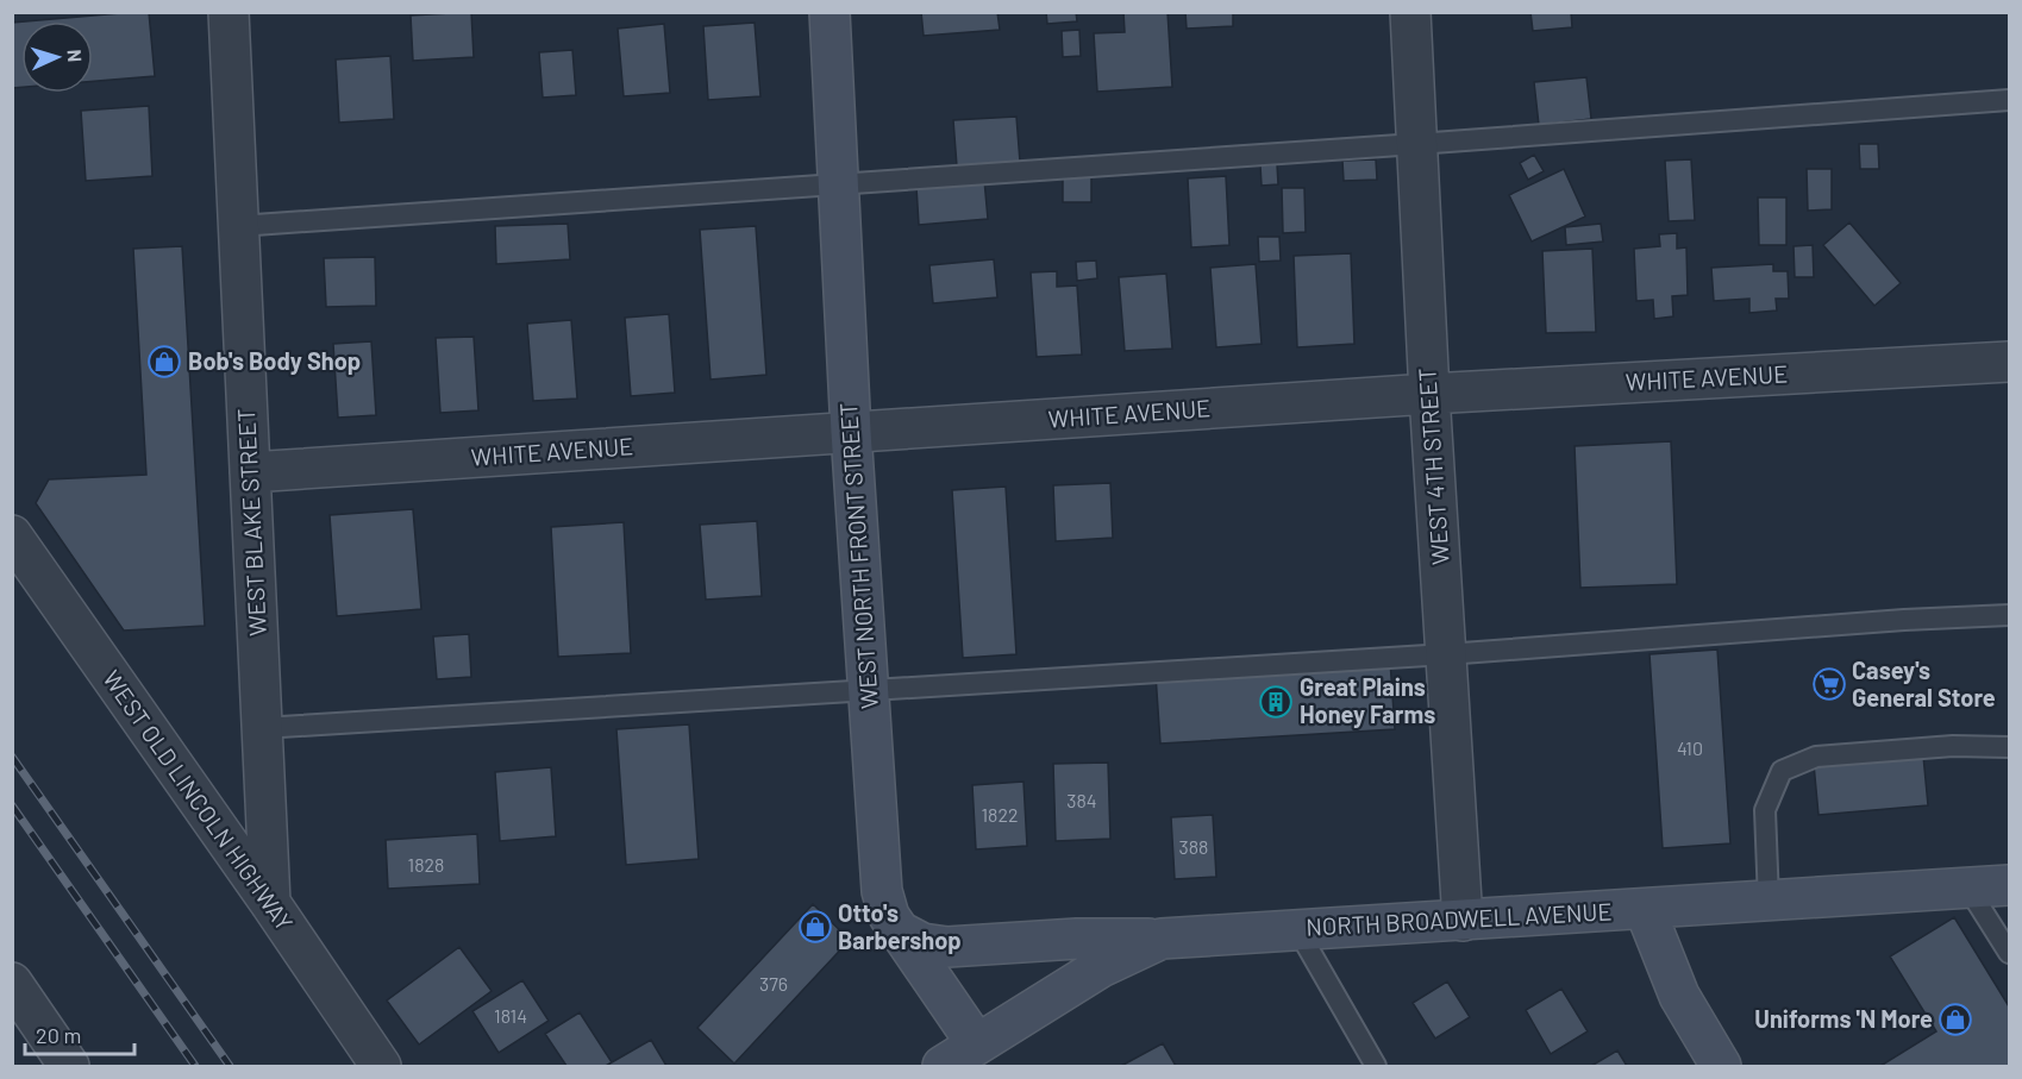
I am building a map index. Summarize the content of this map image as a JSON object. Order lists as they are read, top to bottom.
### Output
{
  "streets": {
    "main road": ["WEST NORTH FRONT STREET", "NORTH BROADWELL AVENUE"],
    "street": [
      "WHITE AVENUE",
      "WEST 4TH STREET",
      "WEST BLAKE STREET",
      "WEST OLD LINCOLN HIGHWAY"
    ]
  },
  "crossings": [
    ["WHITE AVENUE", "WEST 4TH STREET"],
    ["WHITE AVENUE", "WEST BLAKE STREET"],
    ["WHITE AVENUE", "WEST NORTH FRONT STREET"],
    ["WEST 4TH STREET", "NORTH BROADWELL AVENUE"],
    ["WEST BLAKE STREET", "WEST OLD LINCOLN HIGHWAY"],
    ["WEST NORTH FRONT STREET", "NORTH BROADWELL AVENUE"]
  ],
  "places": {
    "shop": ["Bob's Body Shop", "Otto's Barbershop", "Uniforms 'N More"],
    "supermarket": ["Casey's General Store"],
    "building": ["Great Plains Honey Farms"]
  },
  "house_numbers": [
    "410",
    "384",
    "1822",
    "388",
    "1828",
    "376",
    "1814"
  ],
  "scale_bar": "20 m",
  "north": "right"
}
